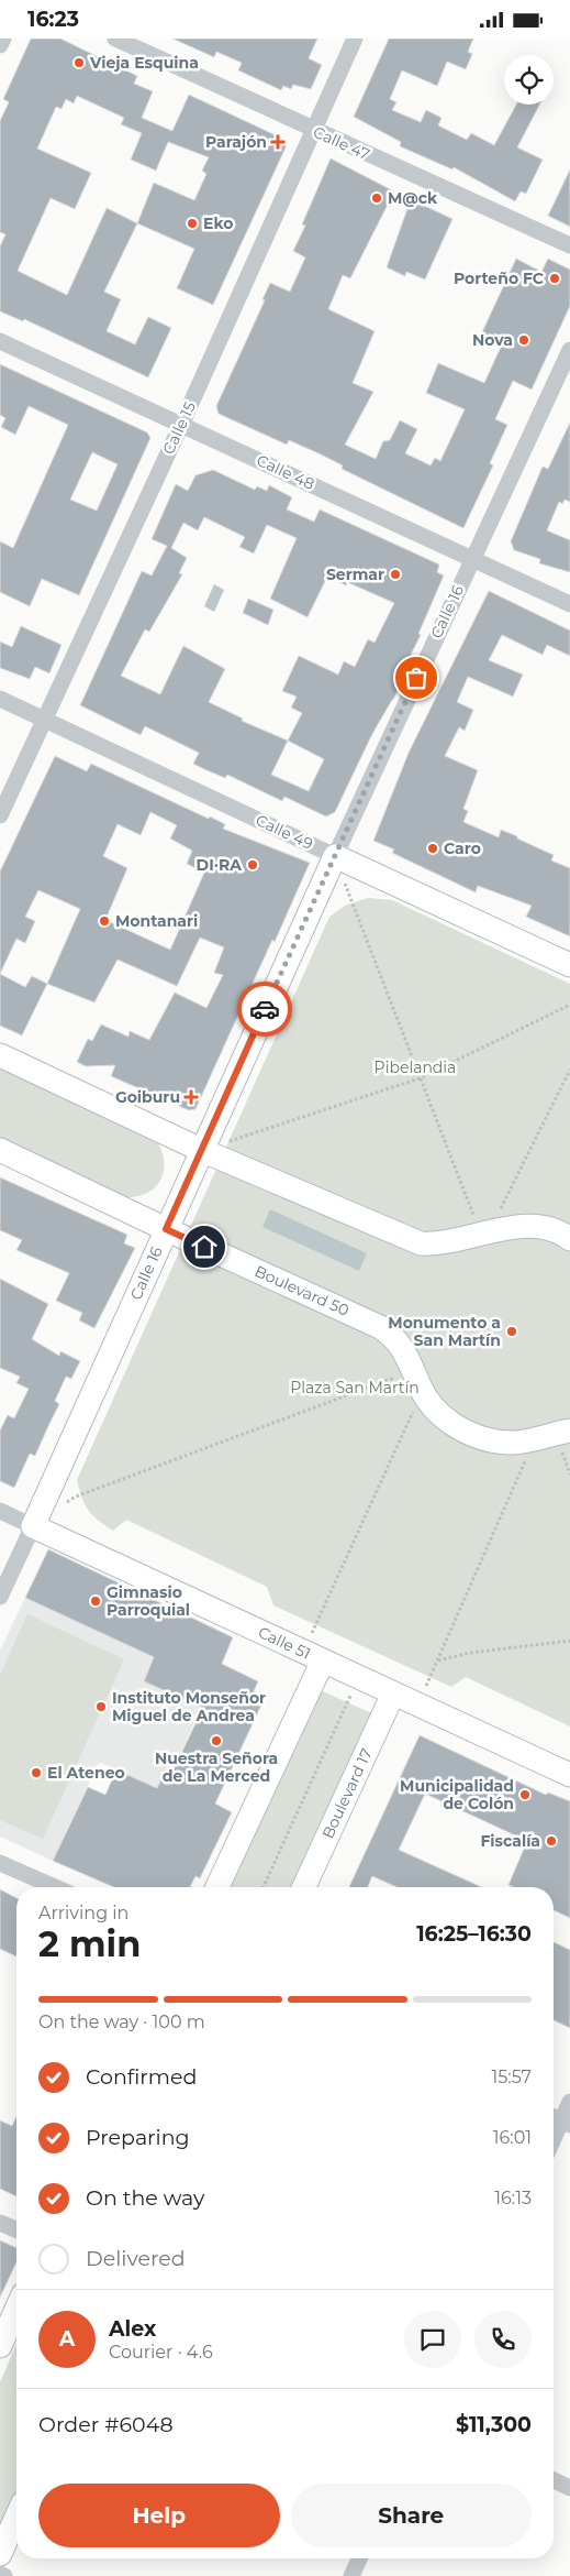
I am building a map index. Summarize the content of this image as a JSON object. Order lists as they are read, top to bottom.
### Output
{
  "streets": {
    "main road": [
      "Calle 16",
      "Calle 49",
      "Boulevard 50",
      "Calle 51",
      "Boulevard 17"
    ],
    "street": ["Calle 47", "Calle 15", "Calle 48"]
  },
  "crossings": [
    ["Calle 47", "Calle 15"],
    ["Calle 15", "Calle 48"],
    ["Calle 15", "Calle 49"],
    ["Calle 48", "Calle 16"],
    ["Calle 16", "Calle 49"],
    ["Calle 16", "Boulevard 50"],
    ["Calle 16", "Calle 51"],
    ["Calle 51", "Boulevard 17"]
  ],
  "parks": ["Pibelandia", "Plaza San Martín"],
  "places": {
    "other": [
      "Vieja Esquina",
      "M@ck",
      "Eko",
      "Porteño FC",
      "Nova",
      "Sermar",
      "Caro",
      "DI·RA",
      "Montanari",
      "Monumento a San Martín",
      "Gimnasio Parroquial",
      "Instituto Monseñor Miguel de Andrea",
      "Nuestra Señora de La Merced",
      "El Ateneo",
      "Municipalidad de Colón",
      "Fiscalía"
    ],
    "health": ["Parajón", "Goiburu"]
  },
  "page": {
    "status": "16:23",
    "heading": ["2 min", "Arriving in", "16:25–16:30"],
    "panel": [
      "Alex",
      "Courier · 4.6",
      "Order #6048",
      "$11,300"
    ],
    "bar": "On the way · 100 m",
    "list": [
      ["Confirmed", "15:57"],
      ["Preparing", "16:01"],
      ["On the way", "16:13"],
      "Delivered"
    ],
    "round": "A",
    "buttons": ["Help", "Share"]
  }
}
